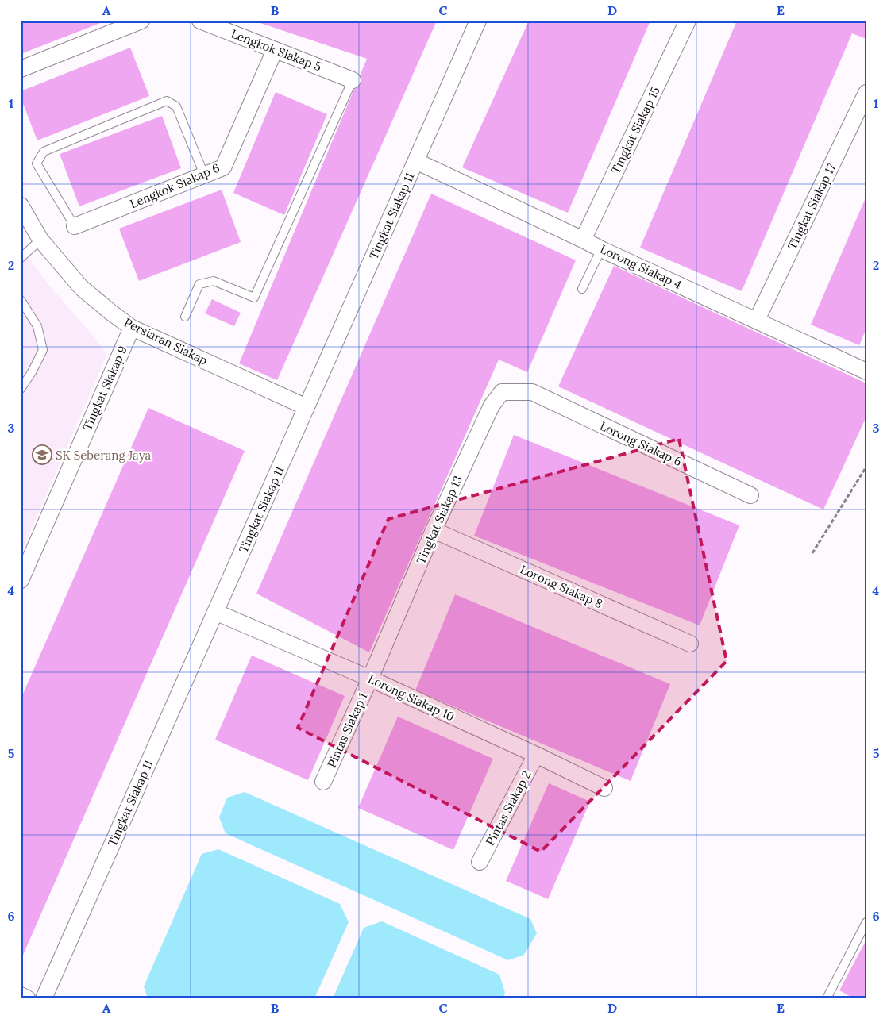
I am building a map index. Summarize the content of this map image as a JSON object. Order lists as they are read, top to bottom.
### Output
{
  "streets": {
    "street": [
      "Lengkok Siakap 5",
      "Tingkat Siakap 15",
      "Lengkok Siakap 6",
      "Tingkat Siakap 17",
      "Tingkat Siakap 11",
      "Lorong Siakap 4",
      "Persiaran Siakap",
      "Tingkat Siakap 9",
      "Lorong Siakap 6",
      "Tingkat Siakap 13",
      "Lorong Siakap 8",
      "Lorong Siakap 10",
      "Pintas Siakap 1",
      "Pintas Siakap 2"
    ]
  },
  "crossings": [
    ["Lengkok Siakap 5", "Lengkok Siakap 6"],
    ["Tingkat Siakap 15", "Lorong Siakap 4"],
    ["Tingkat Siakap 17", "Lorong Siakap 4"],
    ["Tingkat Siakap 11", "Lorong Siakap 4"],
    ["Tingkat Siakap 11", "Persiaran Siakap"],
    ["Tingkat Siakap 11", "Lorong Siakap 10"],
    ["Persiaran Siakap", "Tingkat Siakap 9"],
    ["Lorong Siakap 6", "Tingkat Siakap 13"],
    ["Tingkat Siakap 13", "Lorong Siakap 8"],
    ["Tingkat Siakap 13", "Lorong Siakap 10"],
    ["Tingkat Siakap 13", "Pintas Siakap 1"],
    ["Lorong Siakap 10", "Pintas Siakap 1"],
    ["Lorong Siakap 10", "Pintas Siakap 2"]
  ],
  "places": {
    "school or university": ["SK Seberang Jaya"]
  },
  "grid": {
    "columns": [
      "A",
      "B",
      "C",
      "D",
      "E"
    ],
    "rows": [
      "1",
      "2",
      "3",
      "4",
      "5",
      "6"
    ]
  }
}
